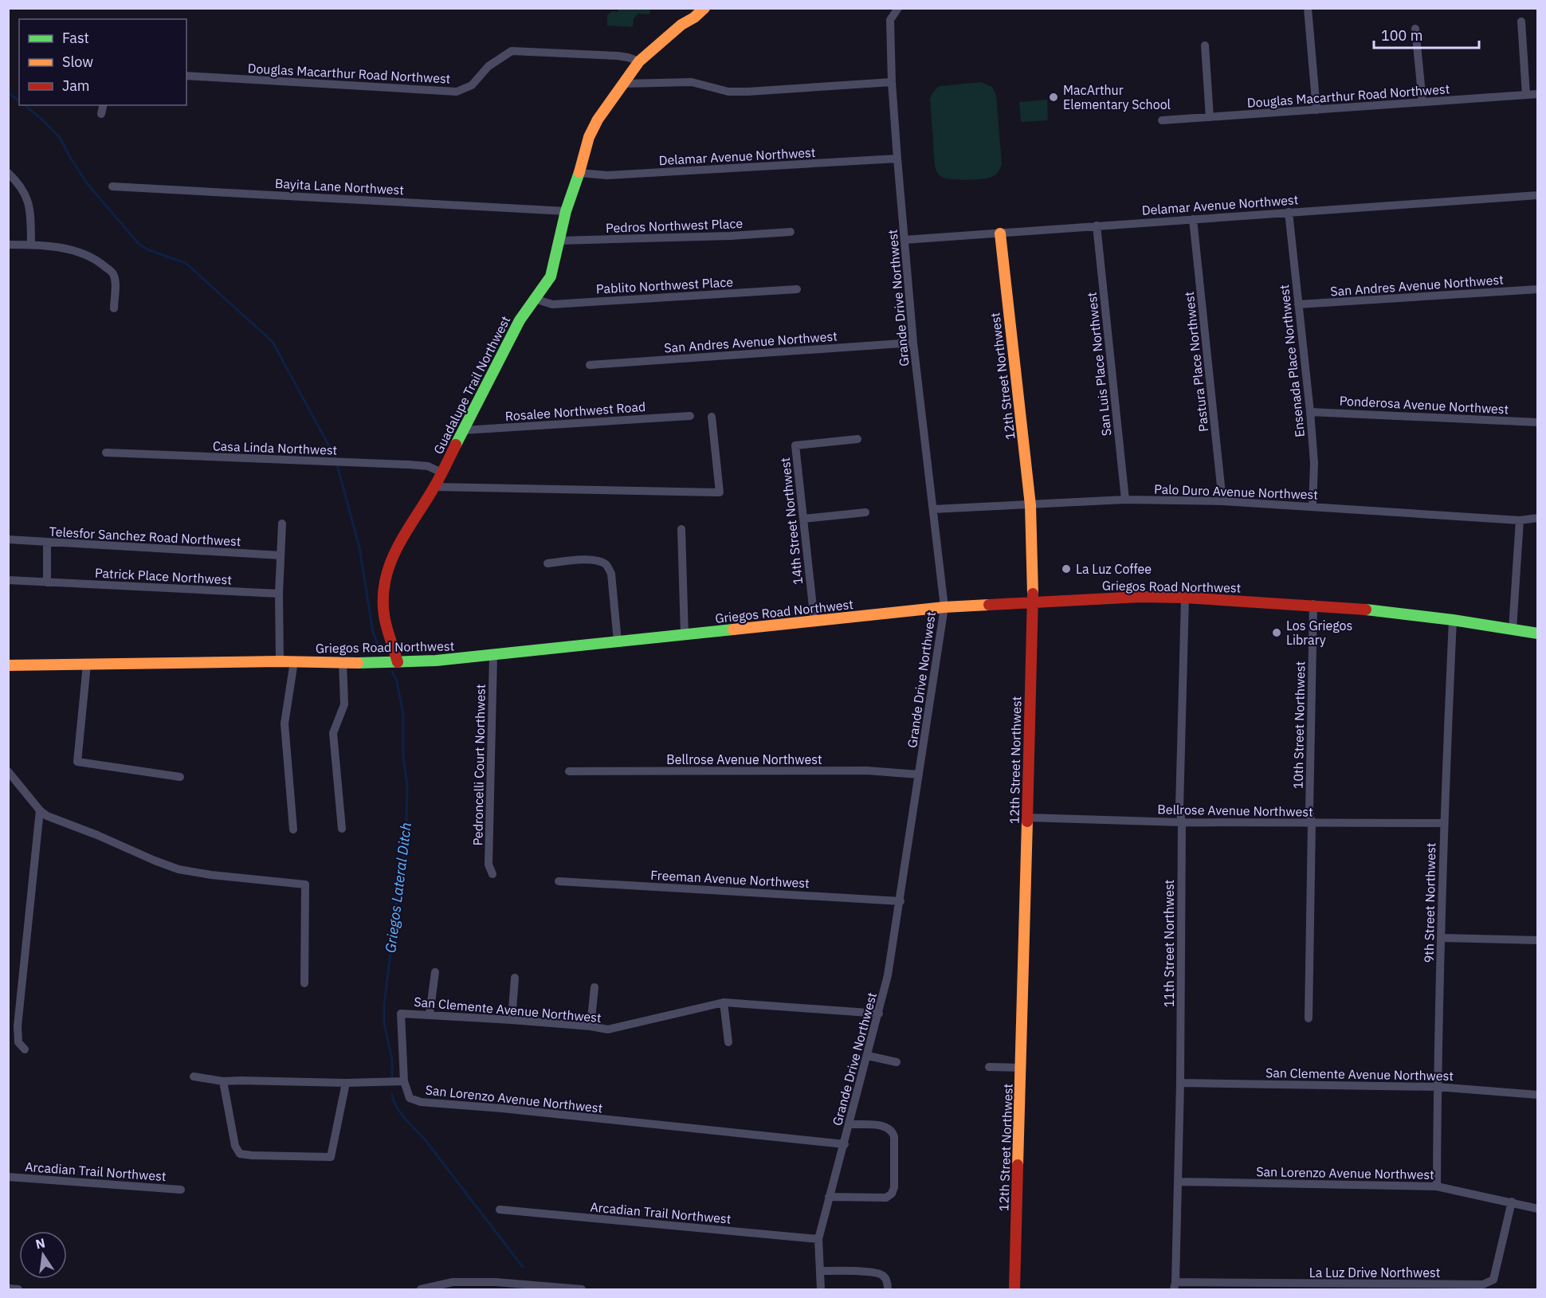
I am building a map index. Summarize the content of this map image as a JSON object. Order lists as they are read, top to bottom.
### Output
{
  "streets": {
    "street": [
      "Douglas Macarthur Road Northwest",
      "Delamar Avenue Northwest",
      "Bayita Lane Northwest",
      "Pedros Northwest Place",
      "Pablito Northwest Place",
      "San Andres Avenue Northwest",
      "Grande Drive Northwest",
      "Ensenada Place Northwest",
      "Pastura Place Northwest",
      "San Luis Place Northwest",
      "12th Street Northwest",
      "Guadalupe Trail Northwest",
      "Ponderosa Avenue Northwest",
      "Rosalee Northwest Road",
      "Casa Linda Northwest",
      "Palo Duro Avenue Northwest",
      "14th Street Northwest",
      "Telesfor Sanchez Road Northwest",
      "Patrick Place Northwest",
      "Griegos Road Northwest",
      "10th Street Northwest",
      "Bellrose Avenue Northwest",
      "Pedroncelli Court Northwest",
      "Freeman Avenue Northwest",
      "9th Street Northwest",
      "11th Street Northwest",
      "San Clemente Avenue Northwest",
      "San Lorenzo Avenue Northwest",
      "Arcadian Trail Northwest",
      "La Luz Drive Northwest"
    ]
  },
  "crossings": [
    ["Douglas Macarthur Road Northwest", "Guadalupe Trail Northwest"],
    ["Delamar Avenue Northwest", "Grande Drive Northwest"],
    ["Delamar Avenue Northwest", "Ensenada Place Northwest"],
    ["Delamar Avenue Northwest", "Pastura Place Northwest"],
    ["Delamar Avenue Northwest", "San Luis Place Northwest"],
    ["Delamar Avenue Northwest", "12th Street Northwest"],
    ["Delamar Avenue Northwest", "Guadalupe Trail Northwest"],
    ["Bayita Lane Northwest", "Guadalupe Trail Northwest"],
    ["Pedros Northwest Place", "Guadalupe Trail Northwest"],
    ["Pablito Northwest Place", "Guadalupe Trail Northwest"],
    ["San Andres Avenue Northwest", "Grande Drive Northwest"],
    ["San Andres Avenue Northwest", "Ensenada Place Northwest"],
    ["Grande Drive Northwest", "Palo Duro Avenue Northwest"],
    ["Grande Drive Northwest", "Griegos Road Northwest"],
    ["Grande Drive Northwest", "Bellrose Avenue Northwest"],
    ["Grande Drive Northwest", "Freeman Avenue Northwest"],
    ["Grande Drive Northwest", "San Clemente Avenue Northwest"],
    ["Grande Drive Northwest", "San Lorenzo Avenue Northwest"],
    ["Grande Drive Northwest", "Arcadian Trail Northwest"],
    ["Ensenada Place Northwest", "Ponderosa Avenue Northwest"],
    ["Ensenada Place Northwest", "Palo Duro Avenue Northwest"],
    ["Pastura Place Northwest", "Palo Duro Avenue Northwest"],
    ["San Luis Place Northwest", "Palo Duro Avenue Northwest"],
    ["12th Street Northwest", "Palo Duro Avenue Northwest"],
    ["12th Street Northwest", "Griegos Road Northwest"],
    ["12th Street Northwest", "Bellrose Avenue Northwest"],
    ["Guadalupe Trail Northwest", "Rosalee Northwest Road"],
    ["Guadalupe Trail Northwest", "Casa Linda Northwest"],
    ["Guadalupe Trail Northwest", "Griegos Road Northwest"],
    ["14th Street Northwest", "Griegos Road Northwest"],
    ["Griegos Road Northwest", "10th Street Northwest"],
    ["Griegos Road Northwest", "Pedroncelli Court Northwest"],
    ["Griegos Road Northwest", "9th Street Northwest"],
    ["Griegos Road Northwest", "11th Street Northwest"],
    ["10th Street Northwest", "Bellrose Avenue Northwest"],
    ["Bellrose Avenue Northwest", "9th Street Northwest"],
    ["Bellrose Avenue Northwest", "11th Street Northwest"],
    ["9th Street Northwest", "San Clemente Avenue Northwest"],
    ["9th Street Northwest", "San Lorenzo Avenue Northwest"],
    ["11th Street Northwest", "San Clemente Avenue Northwest"],
    ["11th Street Northwest", "San Lorenzo Avenue Northwest"],
    ["11th Street Northwest", "La Luz Drive Northwest"],
    ["San Clemente Avenue Northwest", "San Lorenzo Avenue Northwest"],
    ["San Lorenzo Avenue Northwest", "La Luz Drive Northwest"]
  ],
  "water": ["Griegos Lateral Ditch"],
  "places": ["MacArthur Elementary School", "La Luz Coffee", "Los Griegos Library"],
  "legend": ["Fast", "Slow", "Jam"],
  "scale_bar": "100 m",
  "north": "top"
}
